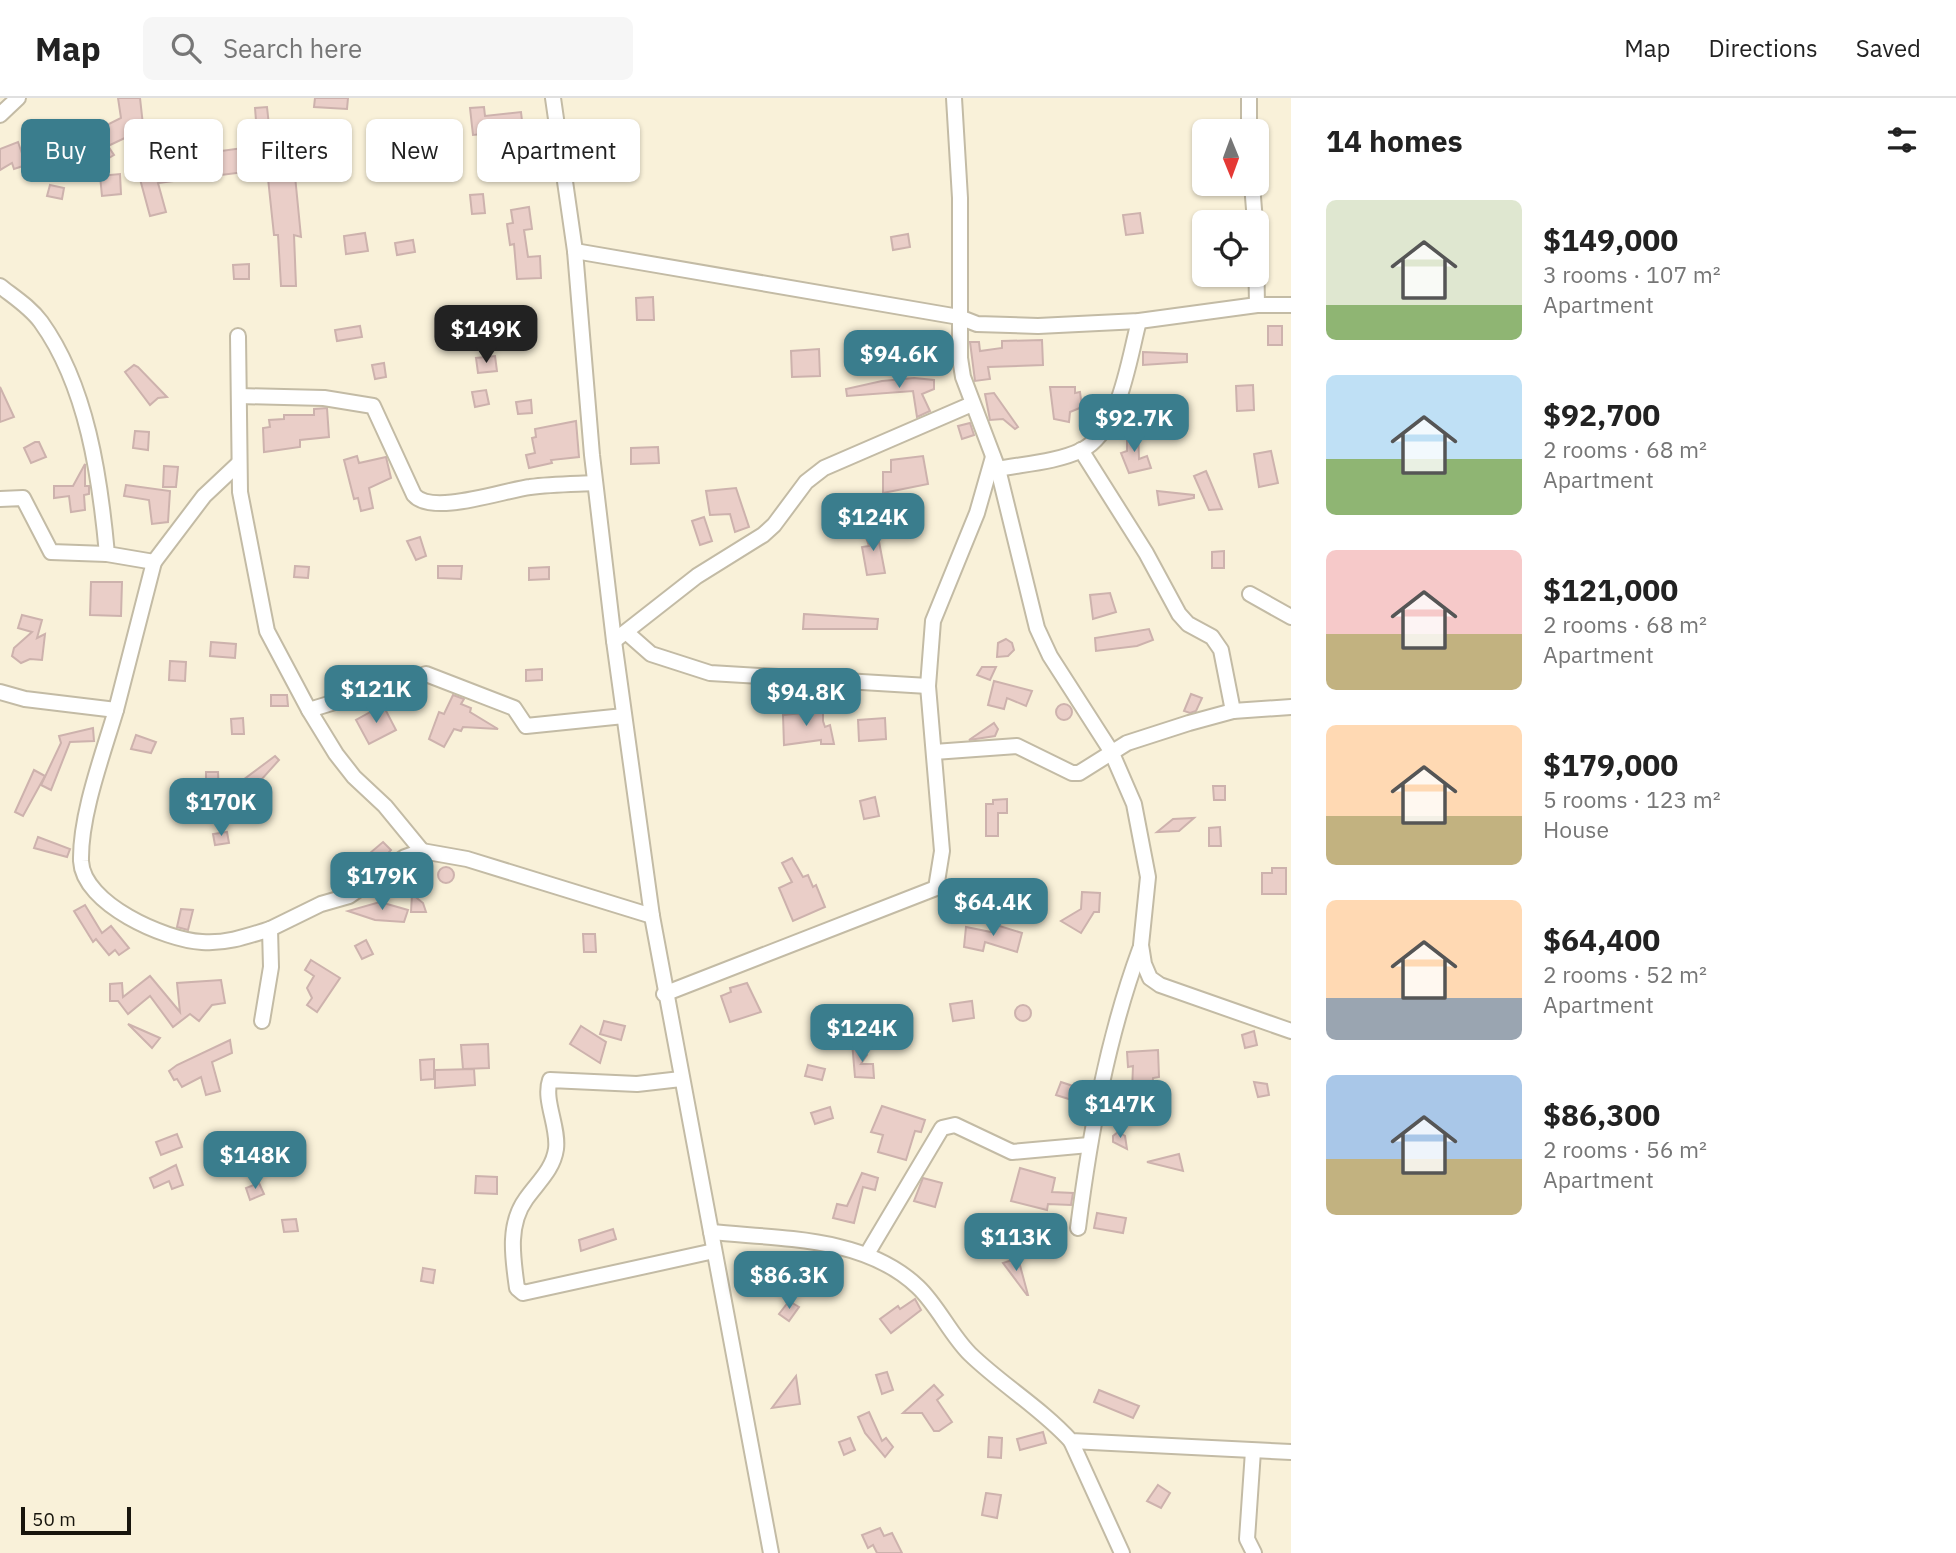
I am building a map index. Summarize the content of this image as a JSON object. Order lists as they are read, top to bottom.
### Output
{
  "scale_bar": "50 m",
  "north": "bottom",
  "page": {
    "header": "Map",
    "search": "Search here",
    "nav": ["Map", "Directions", "Saved"],
    "heading": "14 homes",
    "chip": [
      "Buy",
      "Rent",
      "Filters",
      "New",
      "Apartment"
    ],
    "list": [
      {
        "name": "$149,000",
        "note": "3 rooms · 107 m² · Apartment"
      },
      {
        "name": "$92,700",
        "note": "2 rooms · 68 m² · Apartment"
      },
      {
        "name": "$121,000",
        "note": "2 rooms · 68 m² · Apartment"
      },
      {
        "name": "$179,000",
        "note": "5 rooms · 123 m² · House"
      },
      {
        "name": "$64,400",
        "note": "2 rooms · 52 m² · Apartment"
      },
      {
        "name": "$86,300",
        "note": "2 rooms · 56 m² · Apartment"
      }
    ],
    "price": [
      "$149K",
      "$94.6K",
      "$92.7K",
      "$124K",
      "$121K",
      "$94.8K",
      "$170K",
      "$179K",
      "$64.4K",
      "$124K",
      "$147K",
      "$148K",
      "$113K",
      "$86.3K"
    ],
    "scale": "50 m"
  }
}
